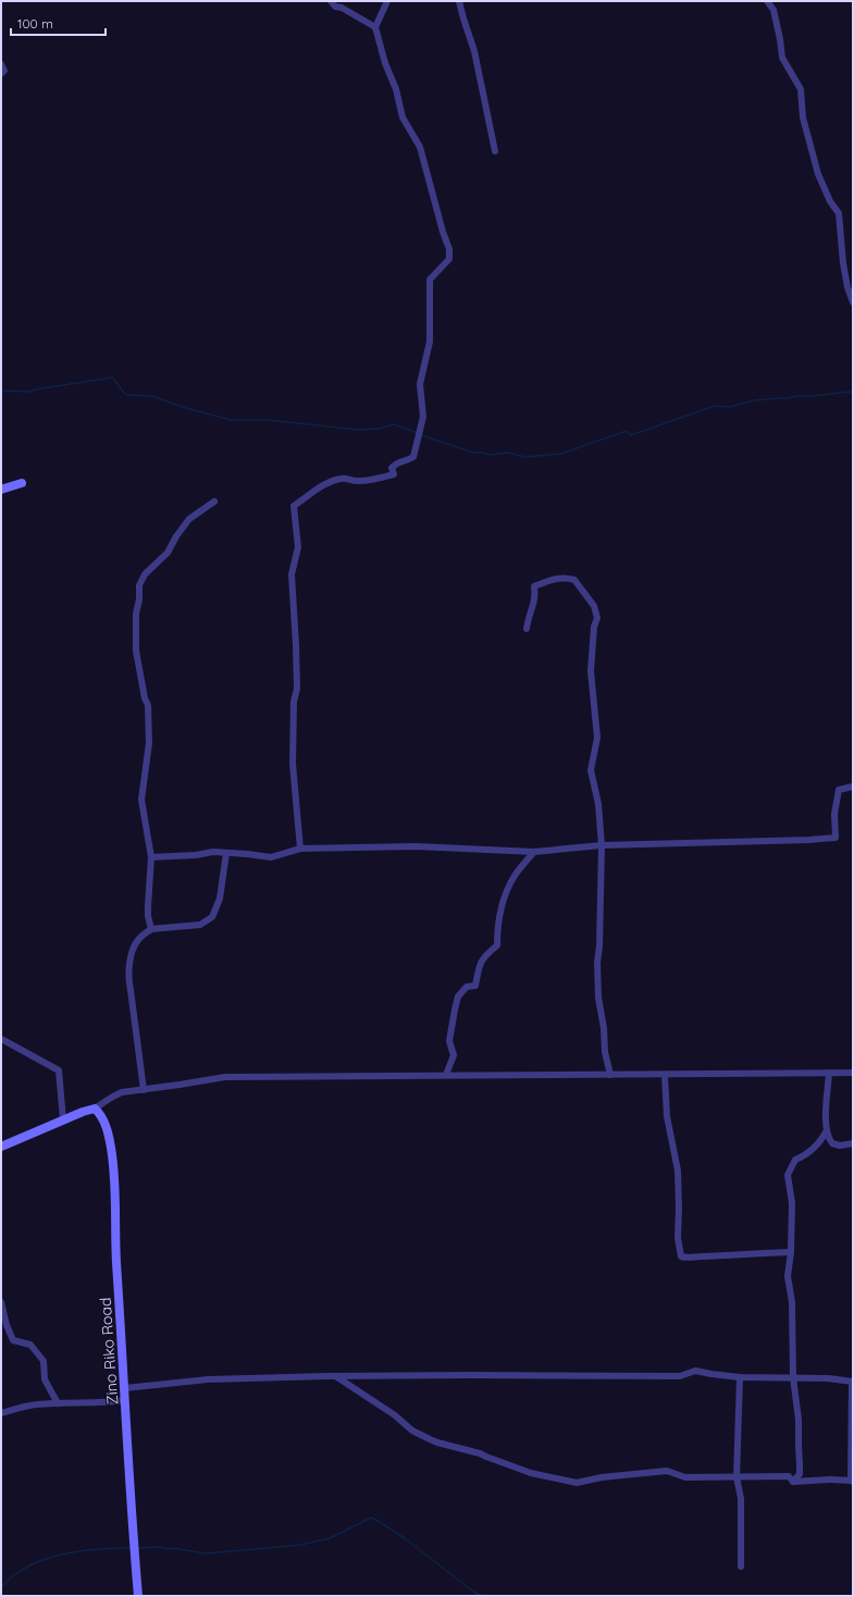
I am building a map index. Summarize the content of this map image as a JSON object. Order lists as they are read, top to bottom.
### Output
{
  "streets": {
    "street": ["Zino Riko Road"]
  },
  "scale_bar": "100 m"
}
